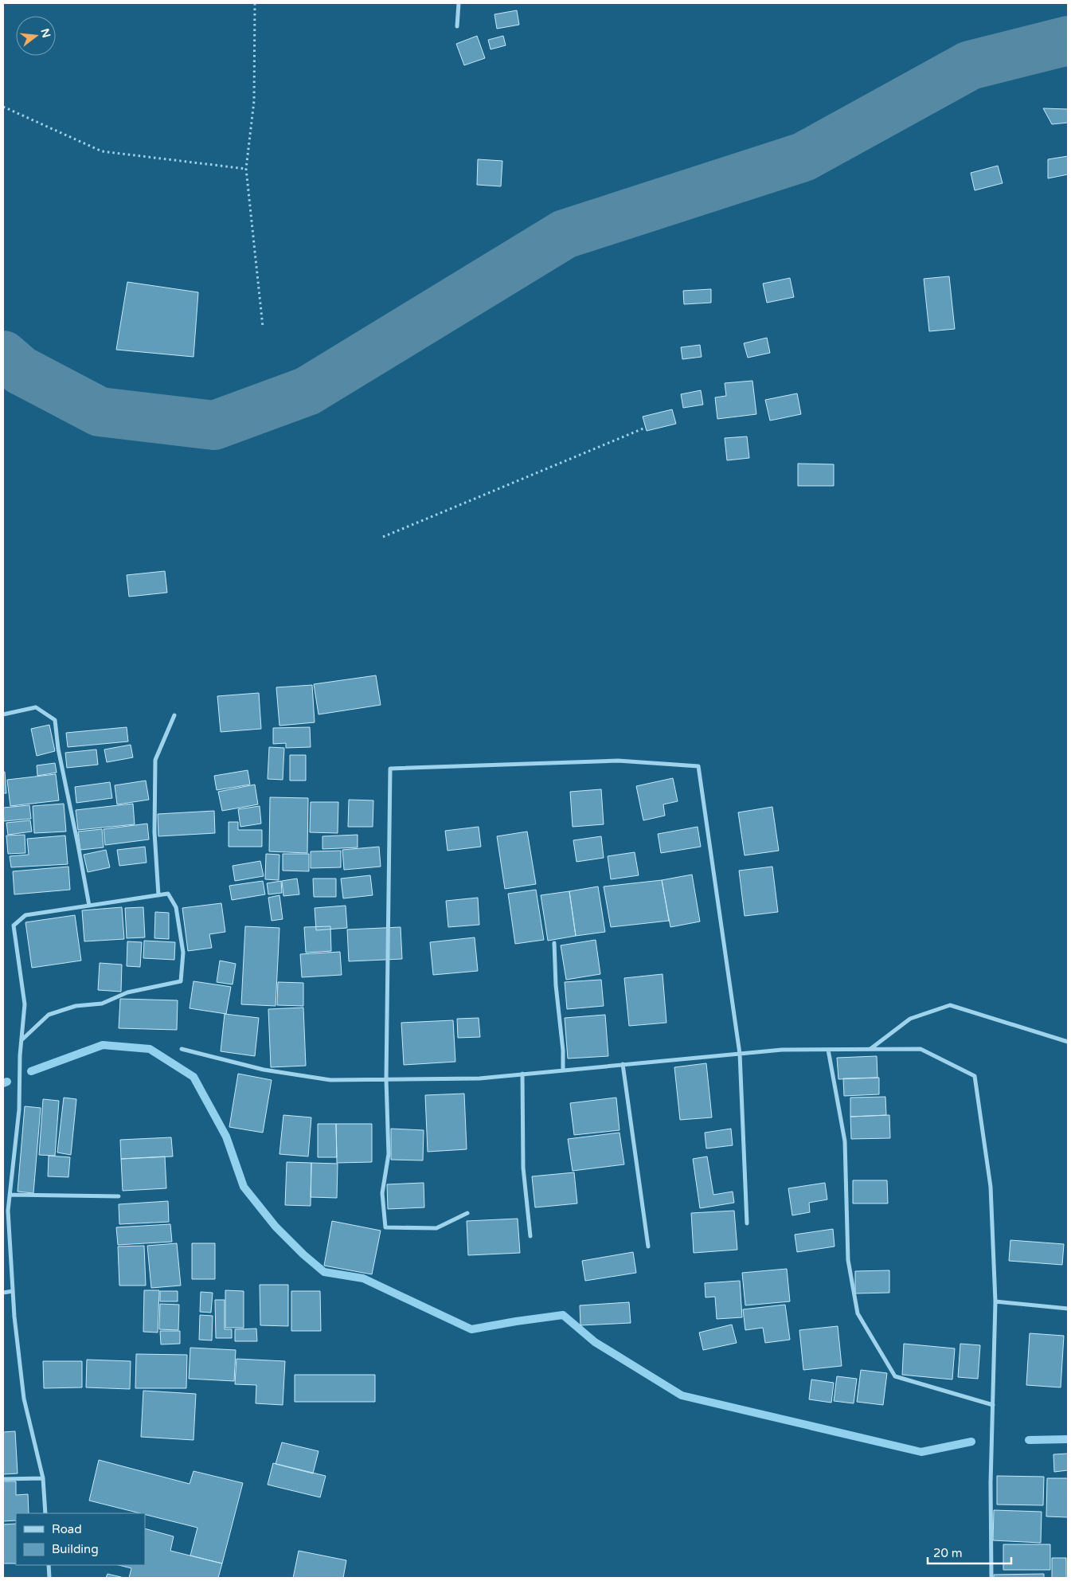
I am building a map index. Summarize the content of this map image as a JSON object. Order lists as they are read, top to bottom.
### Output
{
  "legend": ["Road", "Building"],
  "scale_bar": "20 m",
  "north": "right"
}
